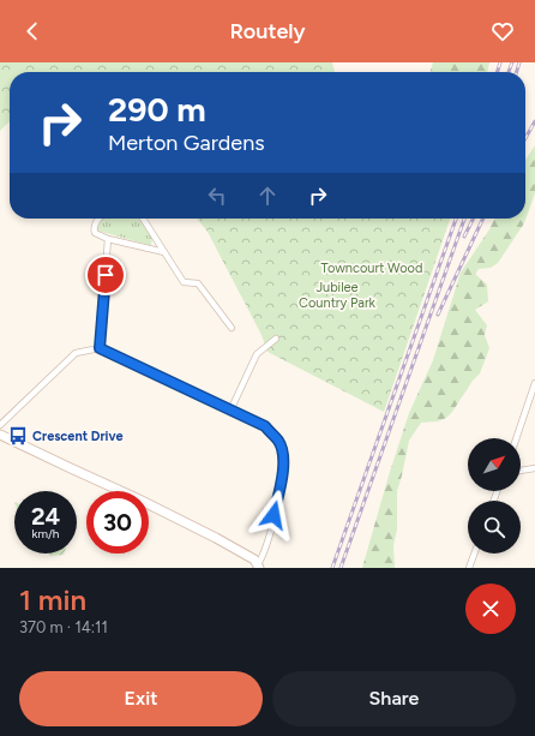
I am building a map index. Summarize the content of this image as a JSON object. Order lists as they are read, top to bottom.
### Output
{
  "parks": ["Towncourt Wood", "Jubilee Country Park"],
  "places": {
    "bus stop": ["Crescent Drive"]
  },
  "north": "top right",
  "page": {
    "header": "Routely",
    "turn": ["290 m", "Merton Gardens"],
    "speed": "24 km/h",
    "limit": "30",
    "heading": ["1 min", "370 m · 14:11"],
    "buttons": ["Exit", "Share"]
  }
}
